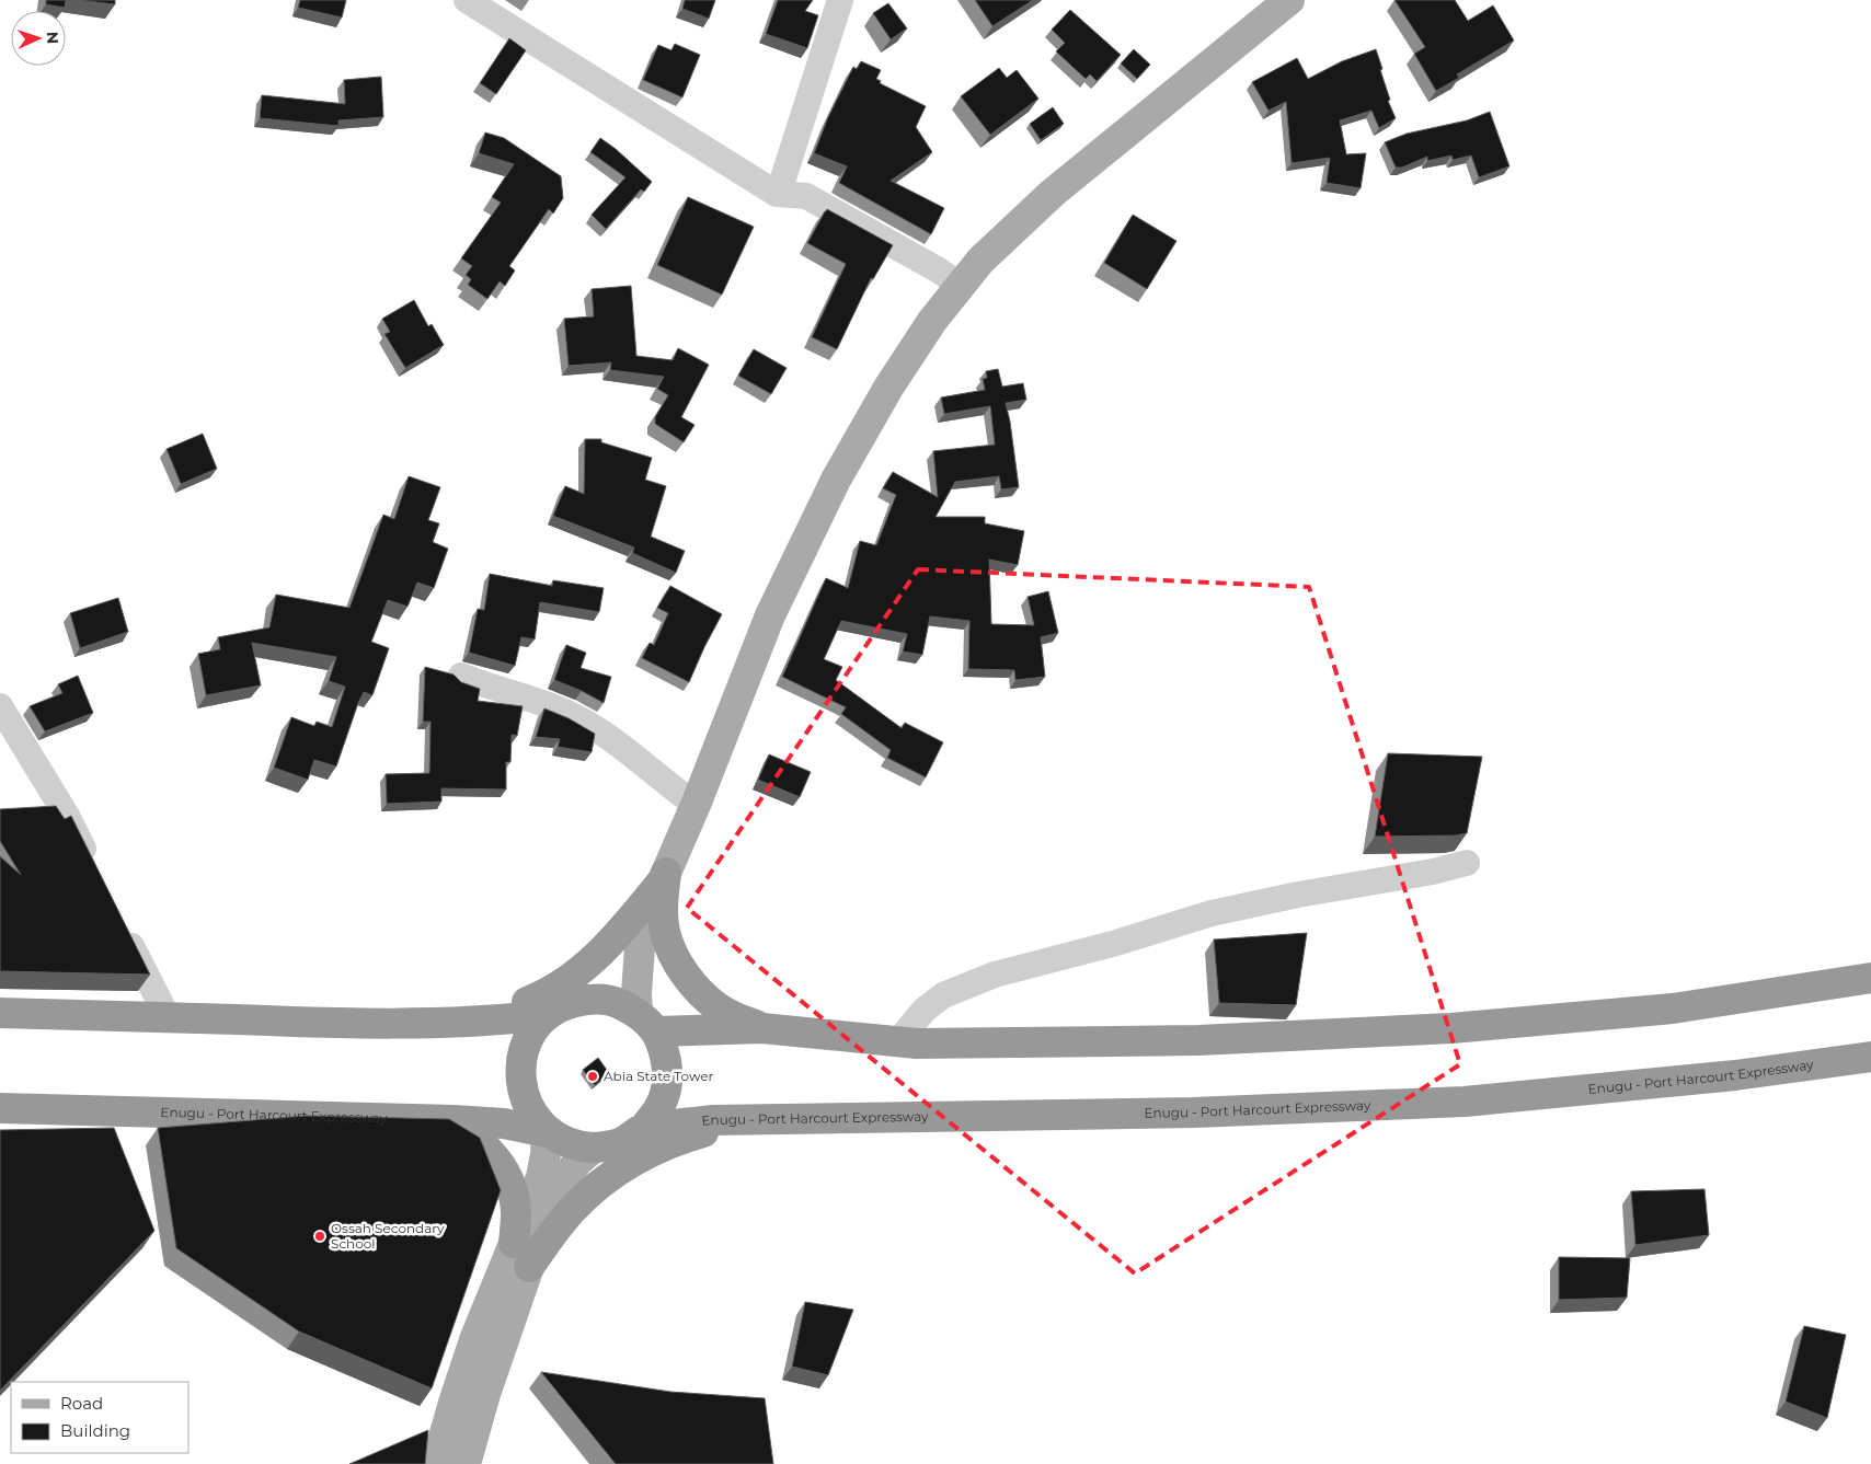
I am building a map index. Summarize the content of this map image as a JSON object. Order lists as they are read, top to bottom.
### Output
{
  "streets": {
    "highway": ["Enugu - Port Harcourt Expressway"]
  },
  "places": ["Abia State Tower", "Ossah Secondary School"],
  "legend": ["Road", "Building"],
  "north": "right"
}
